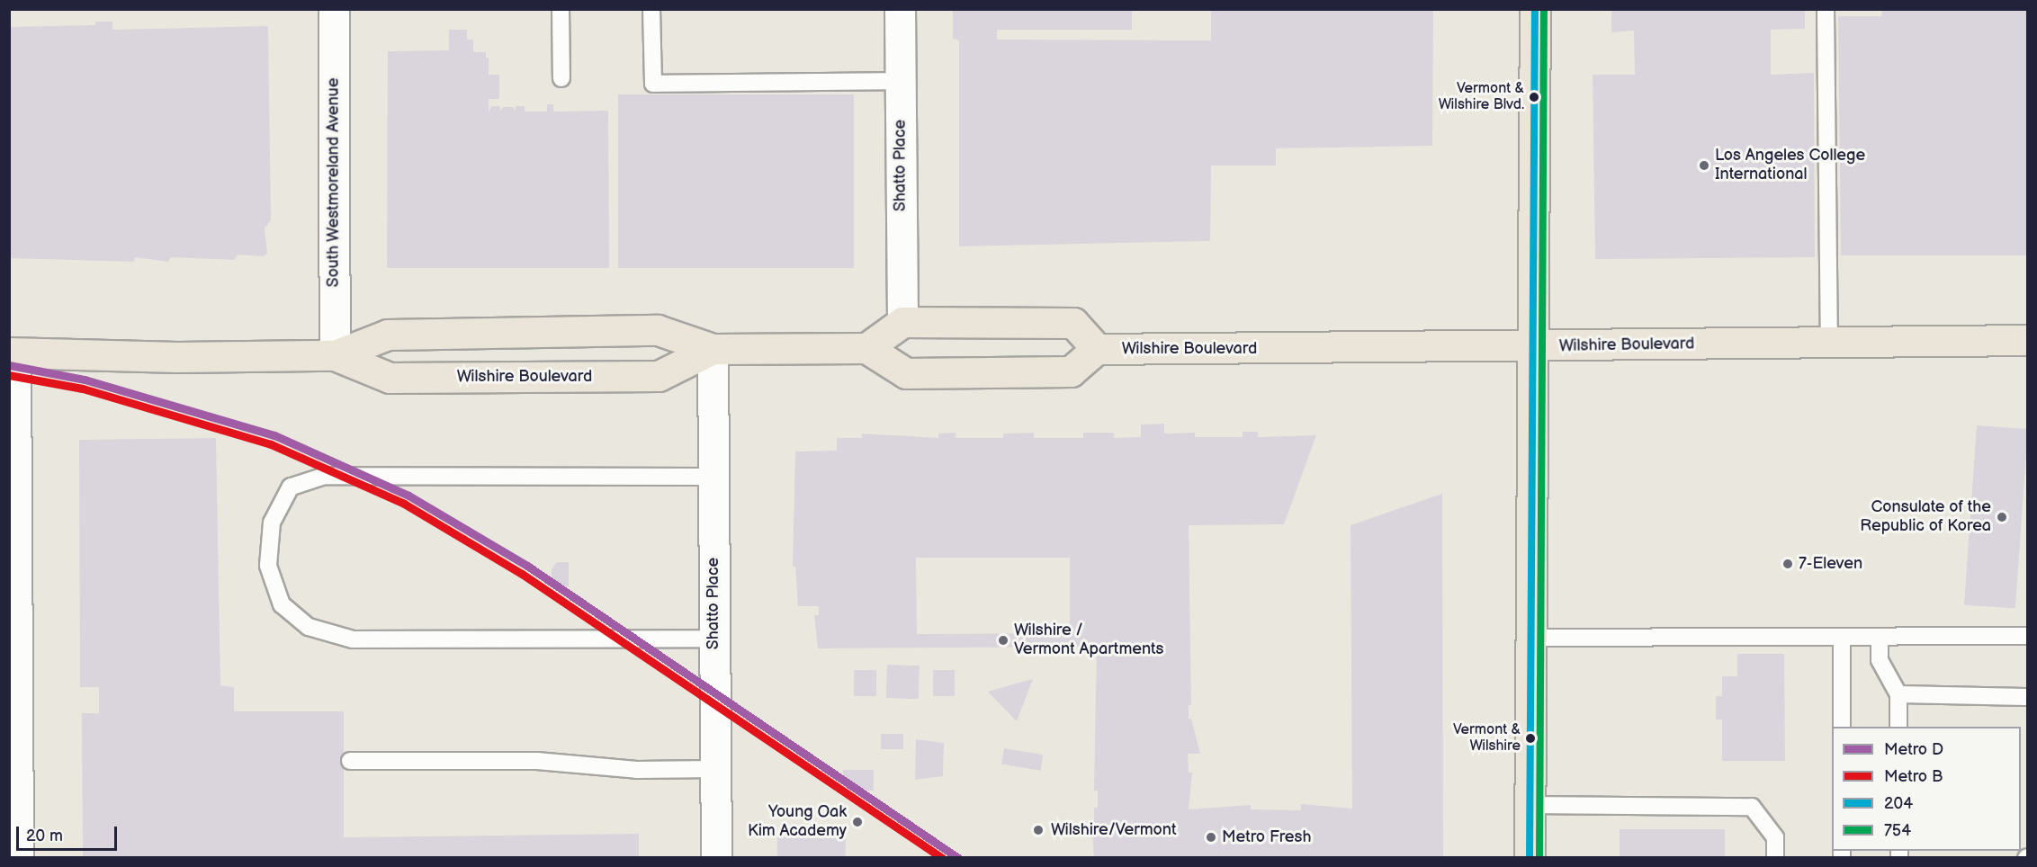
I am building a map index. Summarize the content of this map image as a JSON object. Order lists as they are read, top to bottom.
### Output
{
  "streets": {
    "main road": ["Wilshire Boulevard"],
    "street": ["Shatto Place", "South Westmoreland Avenue"]
  },
  "crossings": [
    ["Shatto Place", "Wilshire Boulevard"],
    ["South Westmoreland Avenue", "Wilshire Boulevard"]
  ],
  "places": [
    "Vermont & Wilshire Blvd.",
    "Los Angeles College International",
    "Consulate of the Republic of Korea",
    "7-Eleven",
    "Wilshire / Vermont Apartments",
    "Vermont & Wilshire",
    "Young Oak Kim Academy",
    "Wilshire/Vermont",
    "Metro Fresh"
  ],
  "lines": [
    "transit line 204",
    "transit line 754",
    "metro line D",
    "metro line B"
  ],
  "legend": [
    "Metro D",
    "Metro B",
    "204",
    "754"
  ],
  "scale_bar": "20 m"
}
